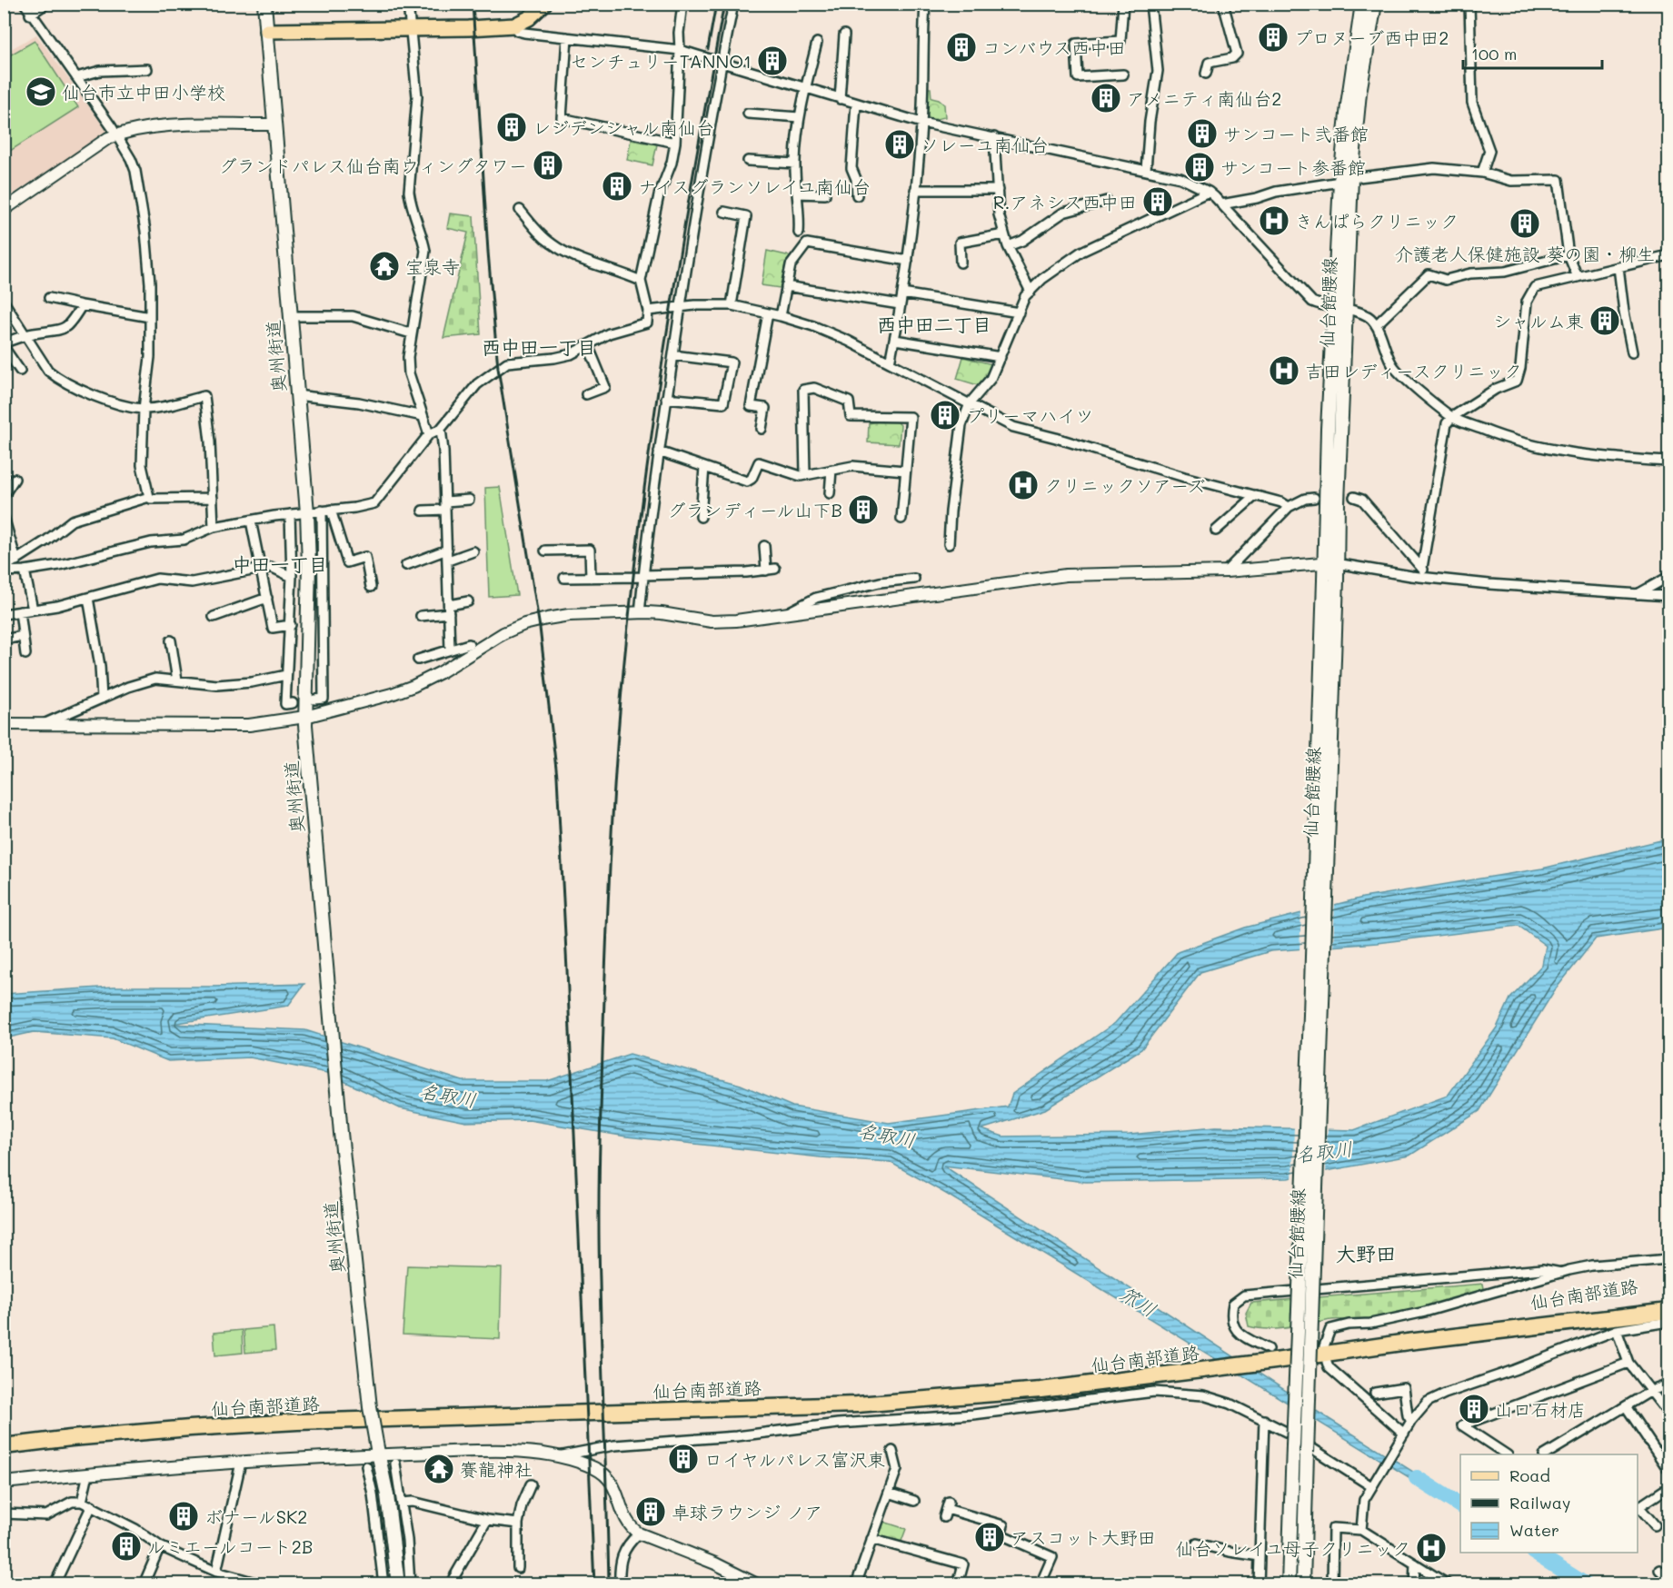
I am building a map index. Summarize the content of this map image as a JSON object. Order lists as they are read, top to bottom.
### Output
{
  "streets": {
    "highway": ["仙台南部道路"],
    "main road": ["仙台館腰線", "奥州街道"]
  },
  "districts": [
    "西中田二丁目",
    "西中田一丁目",
    "中田一丁目",
    "大野田"
  ],
  "water": ["名取川", "笊川"],
  "places": {
    "building": [
      "プロヌーブ西中田2",
      "コンバウス西中田",
      "センチュリーTANNO1",
      "アメニティ南仙台2",
      "レジデンシャル南仙台",
      "サンコート弐番館",
      "ソレーユ南仙台",
      "グランドパレス仙台南ウィングタワー",
      "サンコート参番館",
      "ナイスグランソレイユ南仙台",
      "R.アネシス西中田",
      "介護老人保健施設 葵の園・柳生",
      "シャルム東",
      "プリーマハイツ",
      "グランディール山下B",
      "山口石材店",
      "ロイヤルパレス富沢東",
      "卓球ラウンジ ノア",
      "ボナールSK2",
      "アスコット大野田",
      "ルミエールコート2B"
    ],
    "school or university": ["仙台市立中田小学校"],
    "hospital": [
      "きんぱらクリニック",
      "吉田レディースクリニック",
      "クリニックソアーズ",
      "仙台ソレイユ母子クリニック"
    ],
    "temple": ["宝泉寺", "賽龍神社"]
  },
  "legend": ["Road", "Railway", "Water"],
  "scale_bar": "100 m"
}
